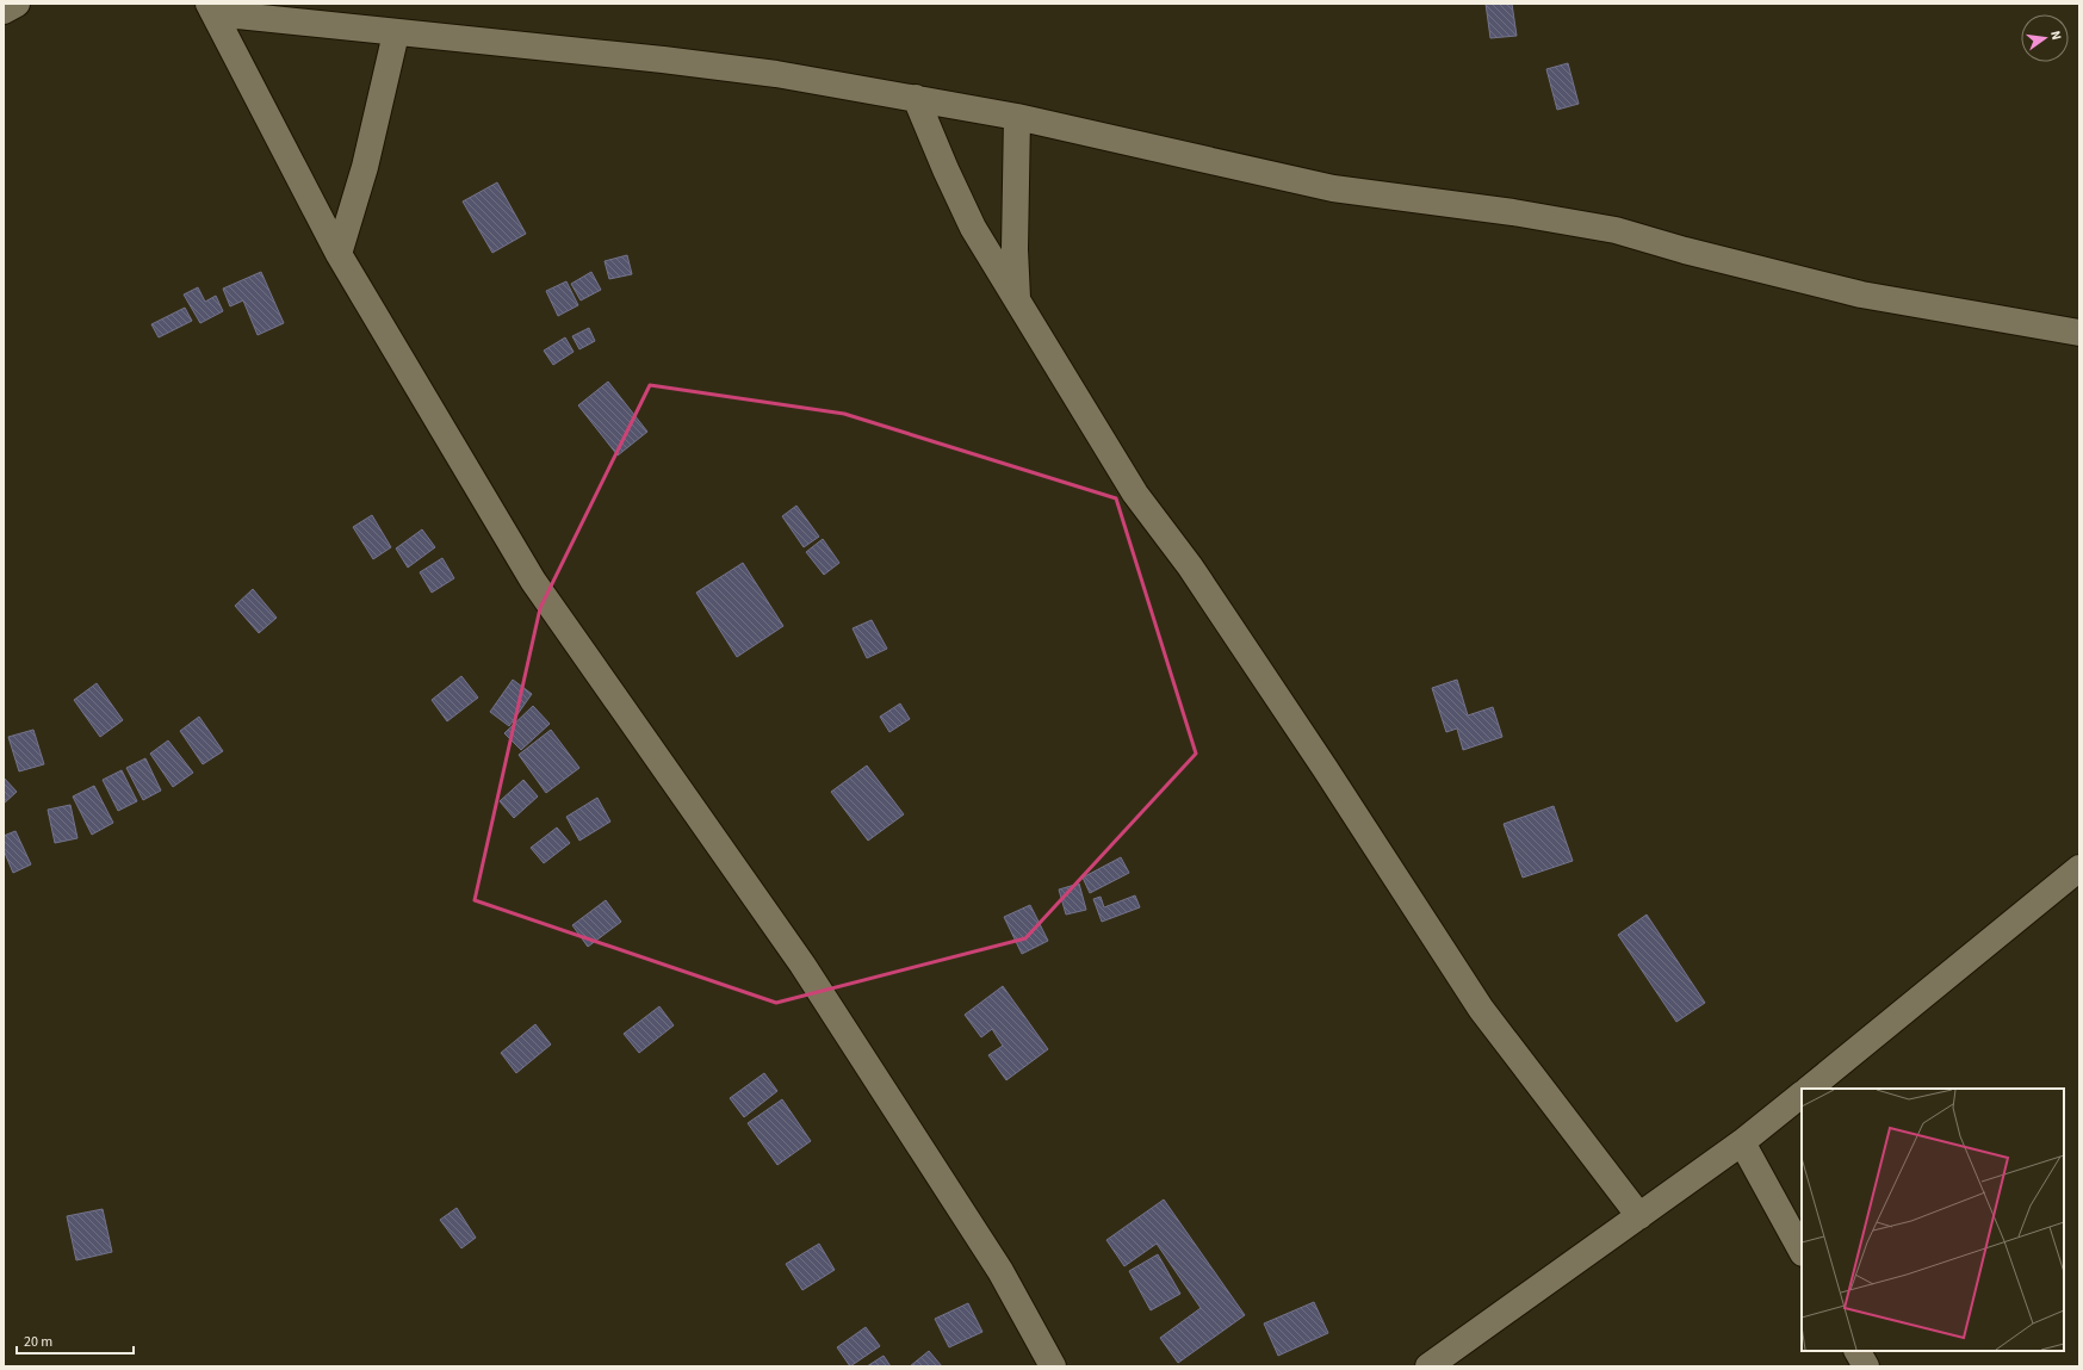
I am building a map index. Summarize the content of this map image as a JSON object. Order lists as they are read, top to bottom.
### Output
{
  "scale_bar": "20 m",
  "north": "right"
}
